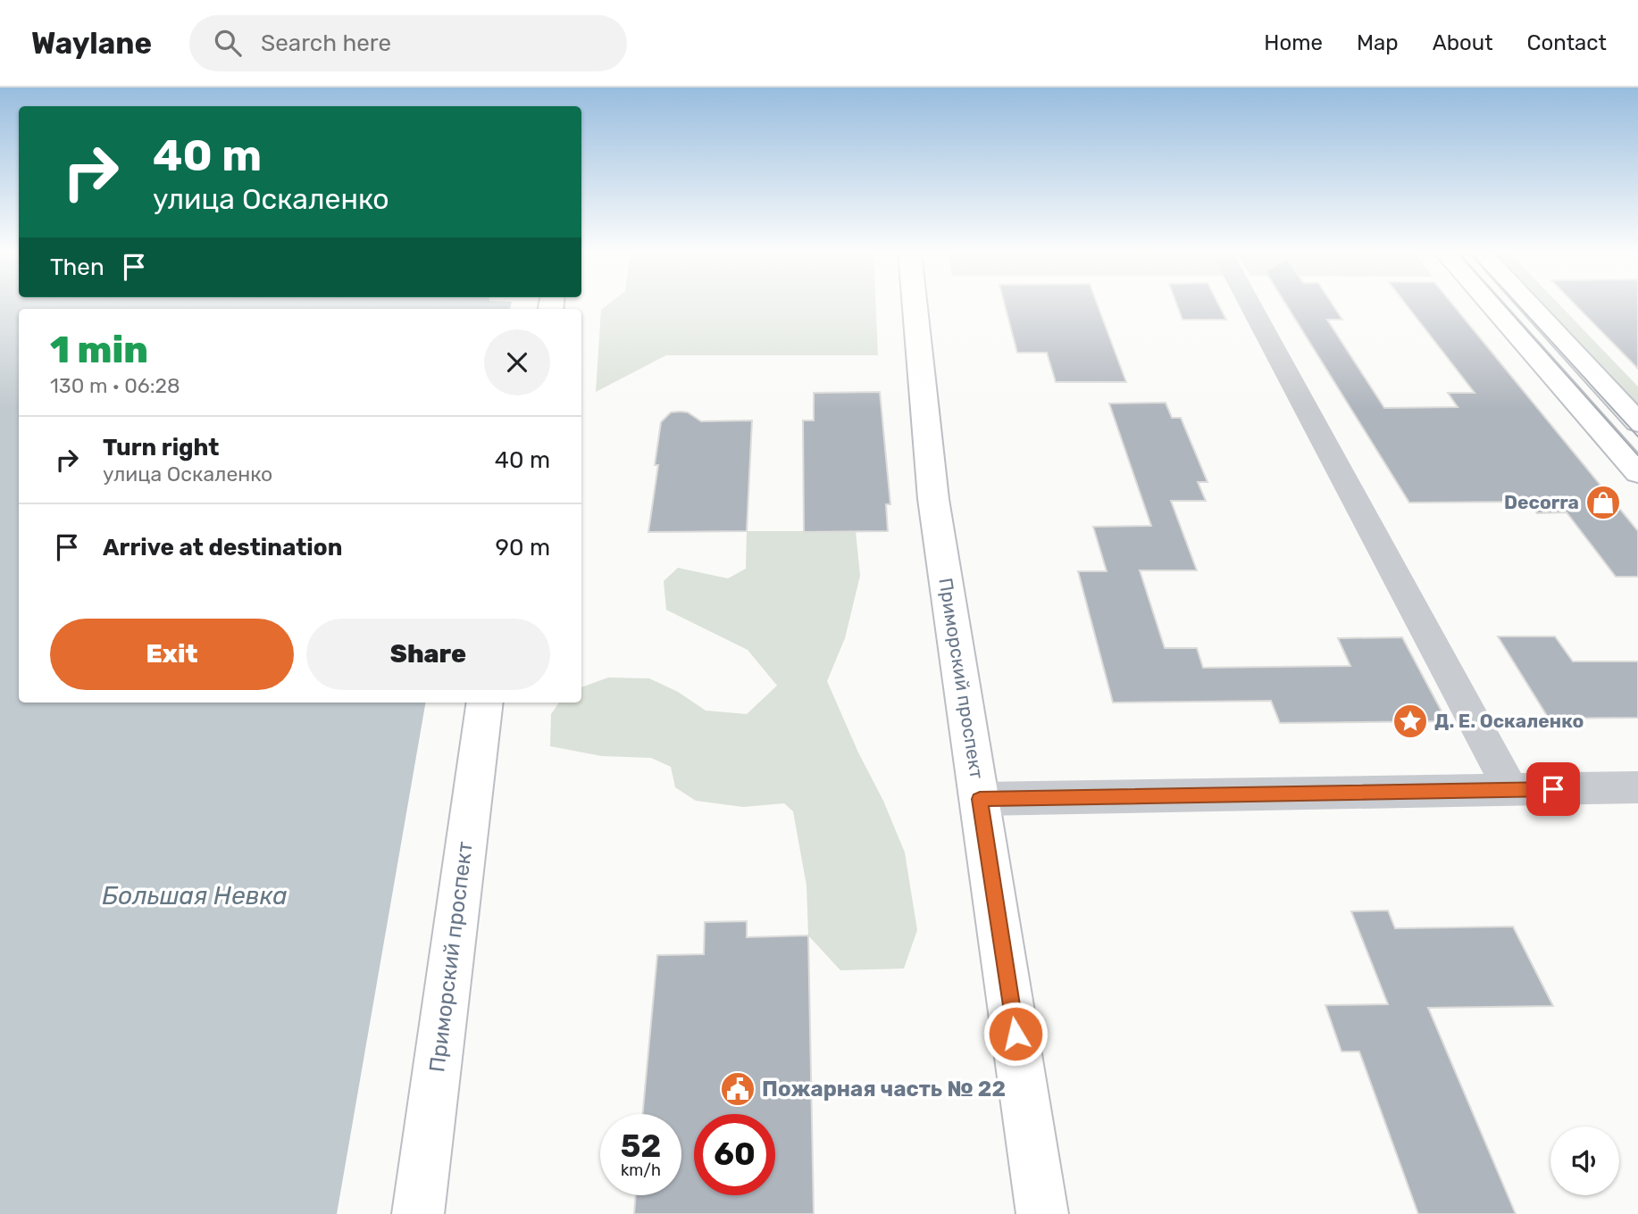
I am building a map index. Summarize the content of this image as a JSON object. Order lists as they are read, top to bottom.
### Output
{
  "streets": {
    "main road": ["Приморский проспект"]
  },
  "water": ["Большая Невка"],
  "places": {
    "shop": ["Decorra"],
    "place": ["Д. Е. Оскаленко"],
    "public building": ["Пожарная часть № 22"]
  },
  "page": {
    "header": "Waylane",
    "search": "Search here",
    "nav": [
      "Home",
      "Map",
      "About",
      "Contact"
    ],
    "turn": ["40 m", "улица Оскаленко"],
    "then": "Then",
    "heading": ["1 min", "130 m · 06:28"],
    "list": [
      {
        "name": "Turn right",
        "note": "улица Оскаленко",
        "value": "40 m"
      },
      {
        "name": "Arrive at destination",
        "value": "90 m"
      }
    ],
    "buttons": ["Exit", "Share"],
    "speed": "52 km/h",
    "limit": "60"
  }
}
